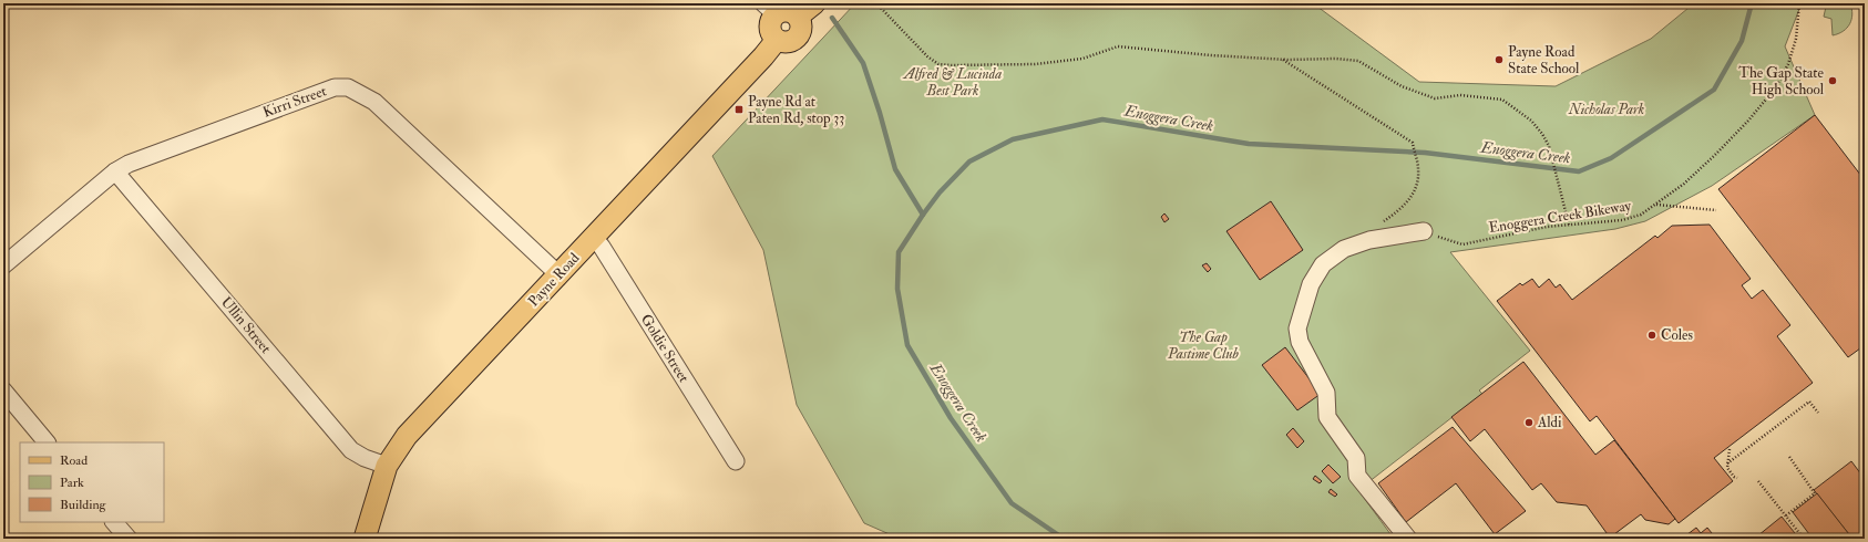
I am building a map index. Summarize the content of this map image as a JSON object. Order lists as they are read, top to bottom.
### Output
{
  "streets": {
    "main road": ["Payne Road"],
    "street": ["Kirri Street", "Ullin Street", "Goldie Street"],
    "path": ["Enoggera Creek Bikeway"]
  },
  "crossings": [
    ["Kirri Street", "Payne Road"],
    ["Kirri Street", "Ullin Street"],
    ["Payne Road", "Ullin Street"],
    ["Payne Road", "Goldie Street"]
  ],
  "water": ["Enoggera Creek"],
  "parks": ["Alfred & Lucinda Best Park", "Nicholas Park", "The Gap Pastime Club"],
  "places": {
    "other": [
      "Payne Road State School",
      "The Gap State High School",
      "Coles",
      "Aldi"
    ],
    "transit": ["Payne Rd at Paten Rd, stop 33"]
  },
  "legend": ["Road", "Park", "Building"]
}
